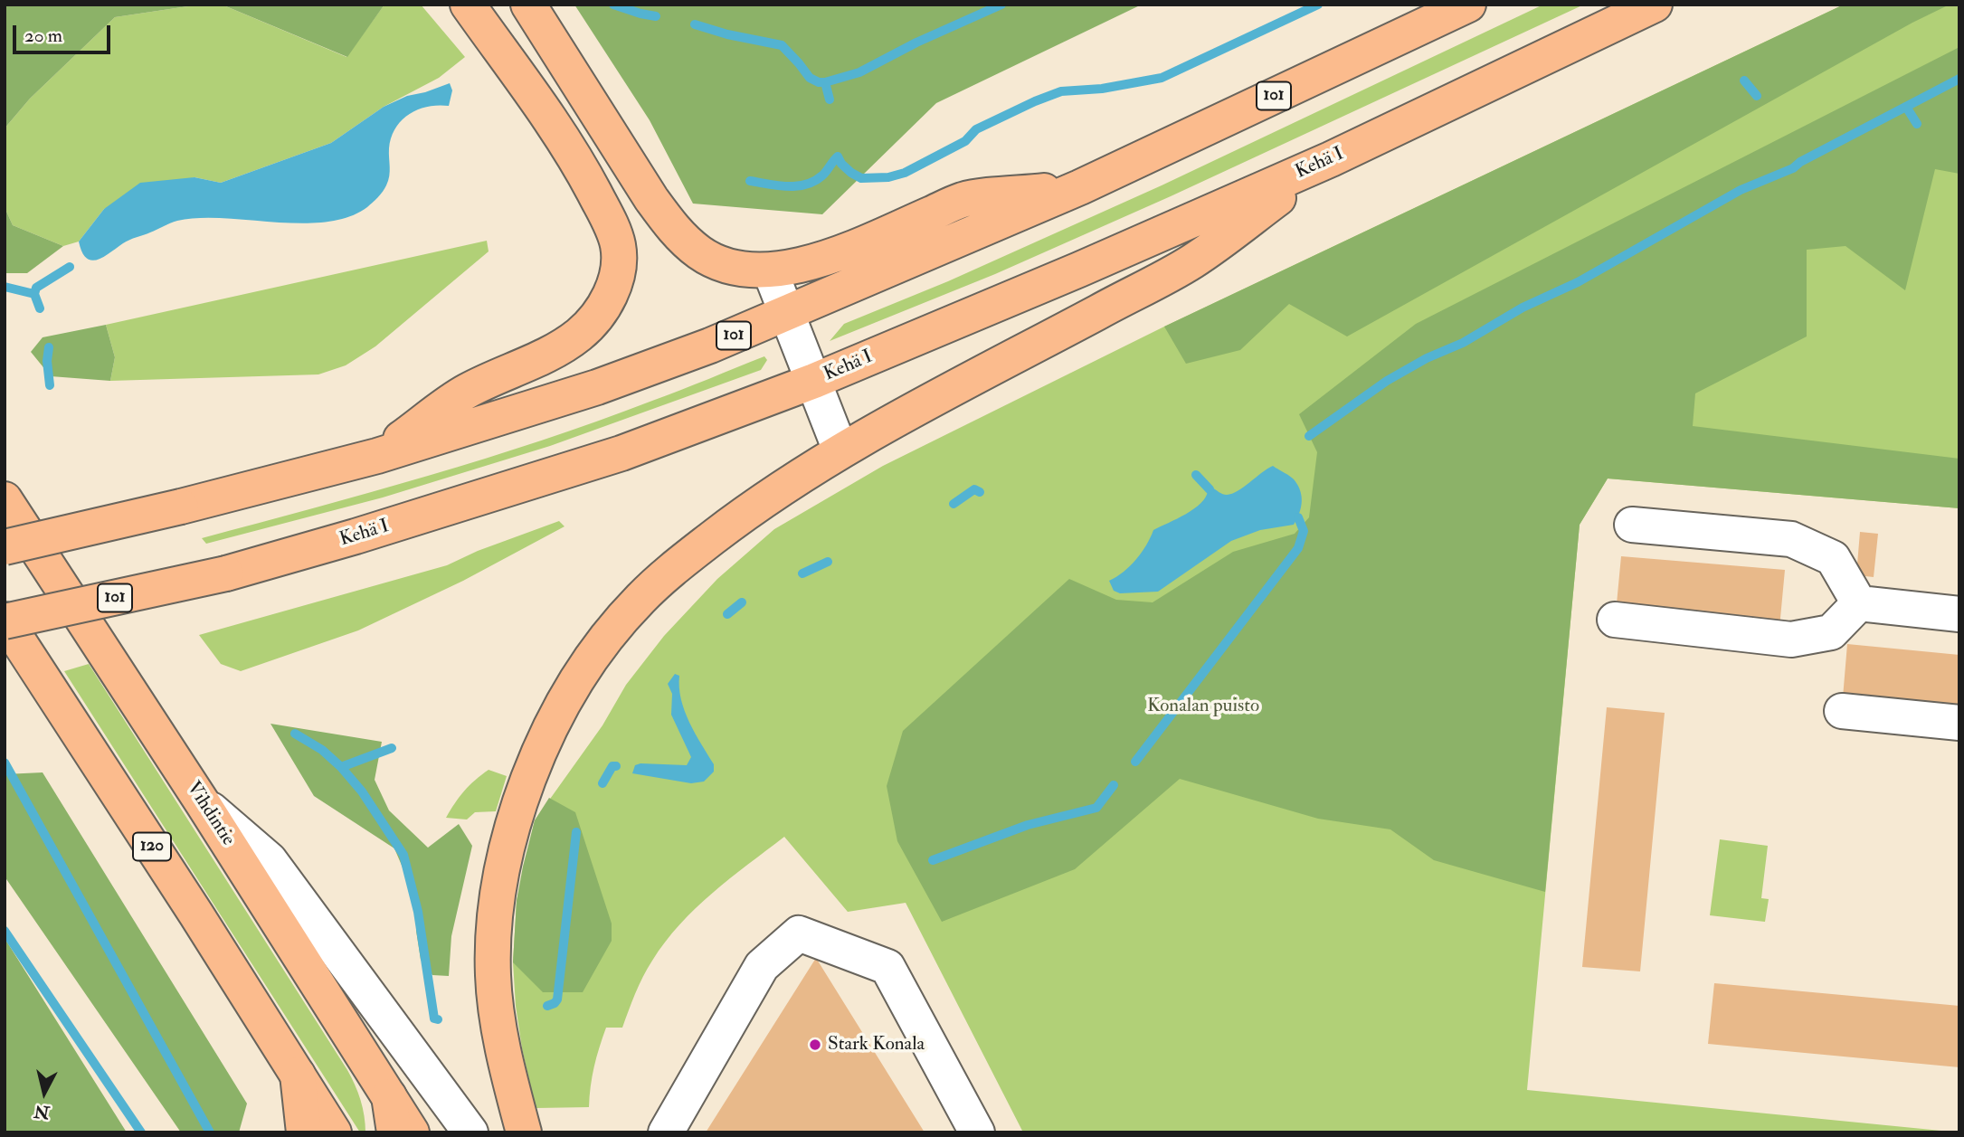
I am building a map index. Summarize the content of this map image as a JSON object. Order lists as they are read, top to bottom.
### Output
{
  "streets": {
    "main road": [
      "101",
      "Kehä I",
      "Vihdintie",
      "120"
    ]
  },
  "crossings": [
    ["Kehä I", "120"]
  ],
  "parks": ["Konalan puisto"],
  "places": ["Stark Konala"],
  "scale_bar": "20 m",
  "north": "bottom"
}
